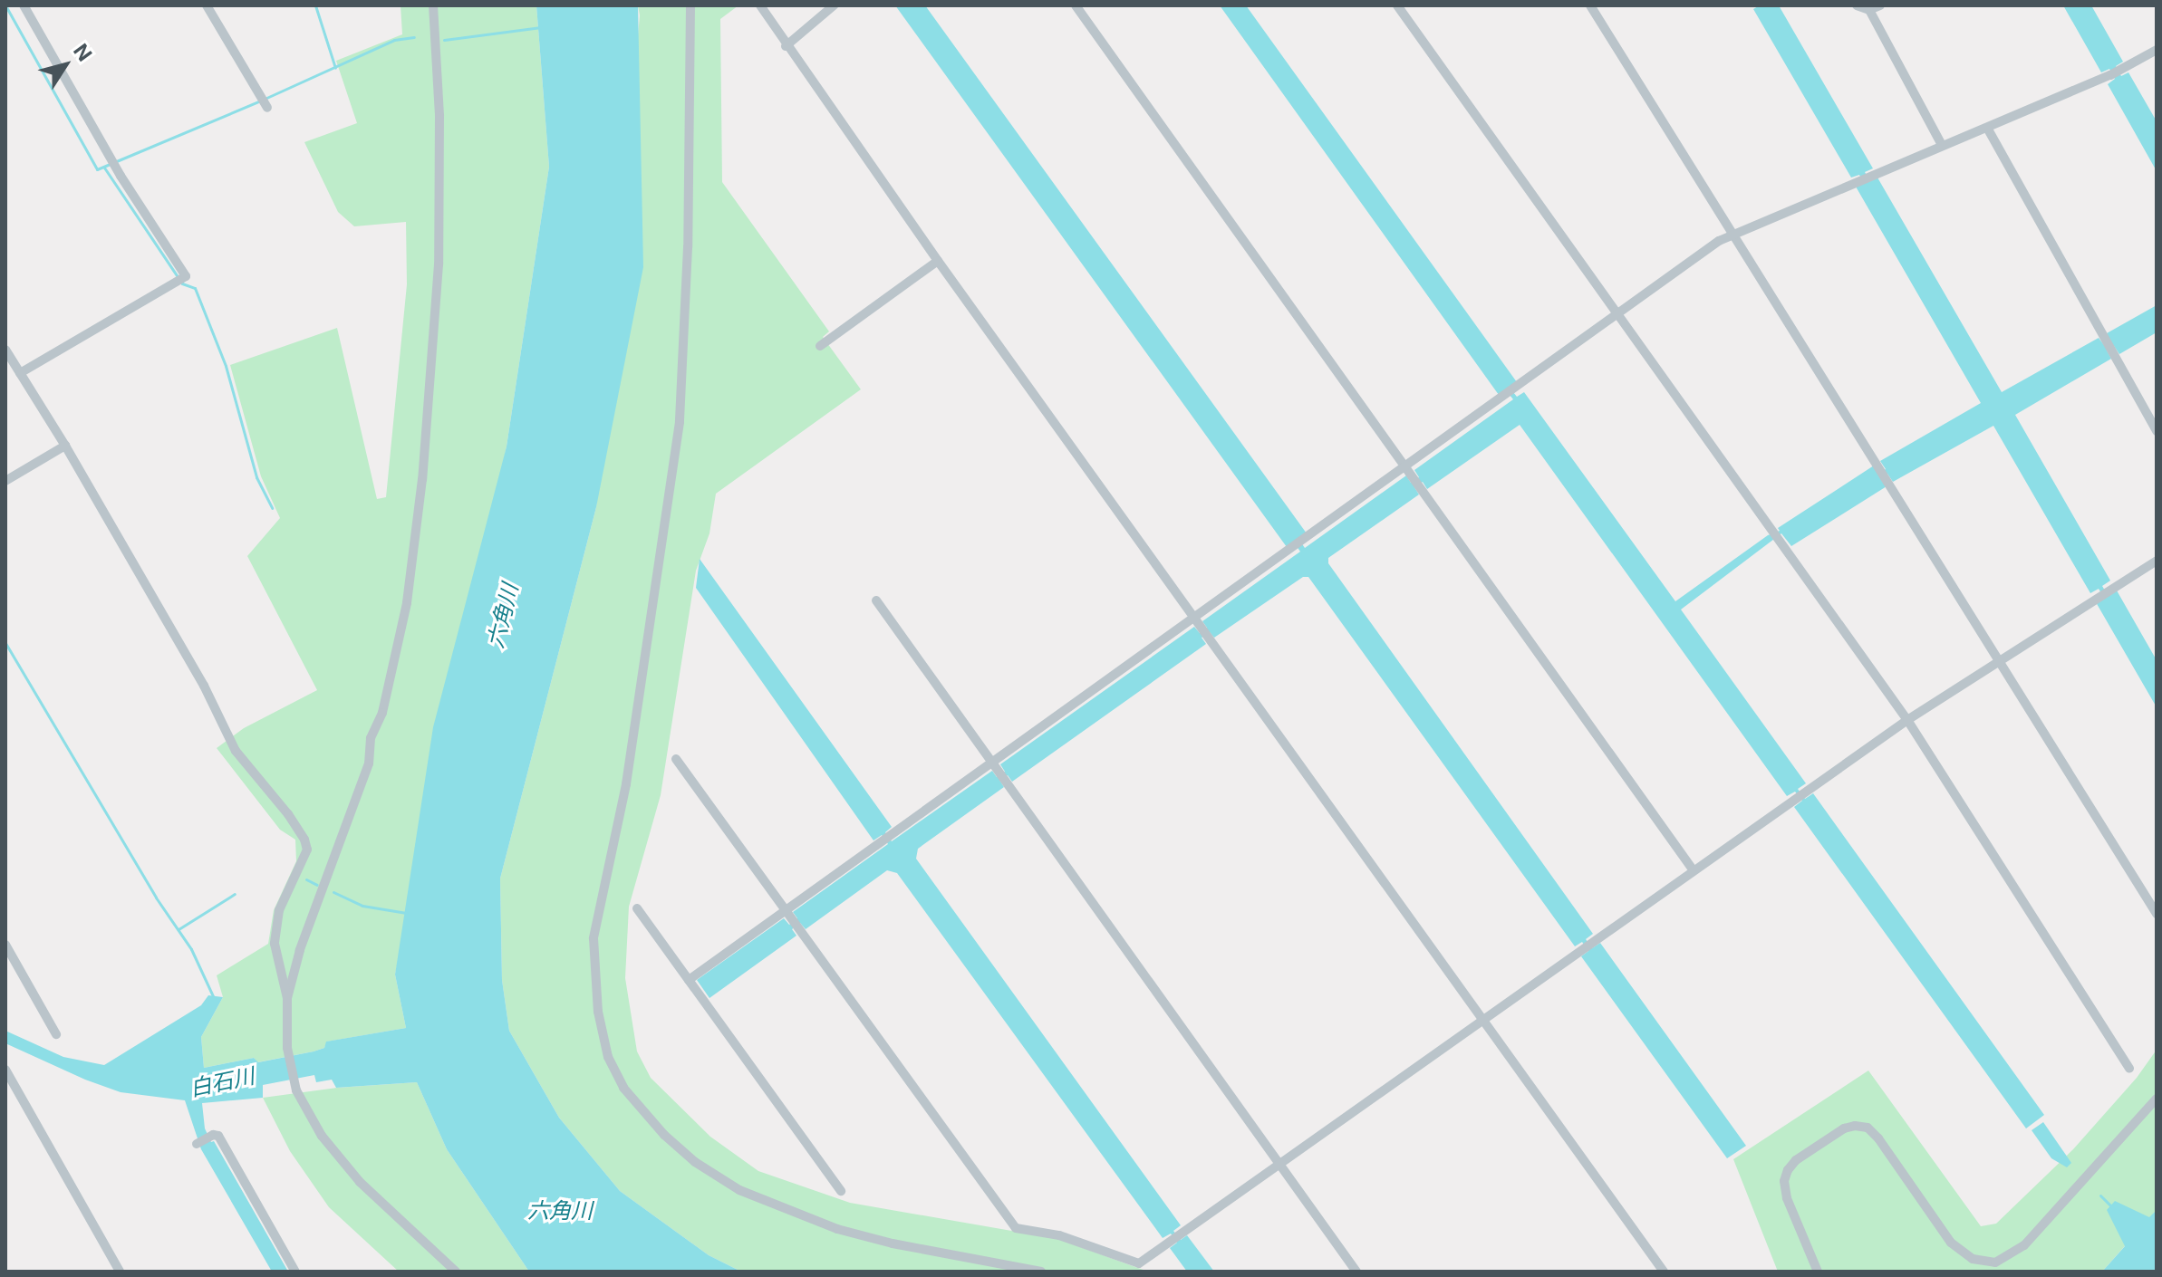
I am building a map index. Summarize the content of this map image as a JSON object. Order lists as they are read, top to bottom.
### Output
{
  "water": ["六角川", "白石川"],
  "north": "top right"
}
